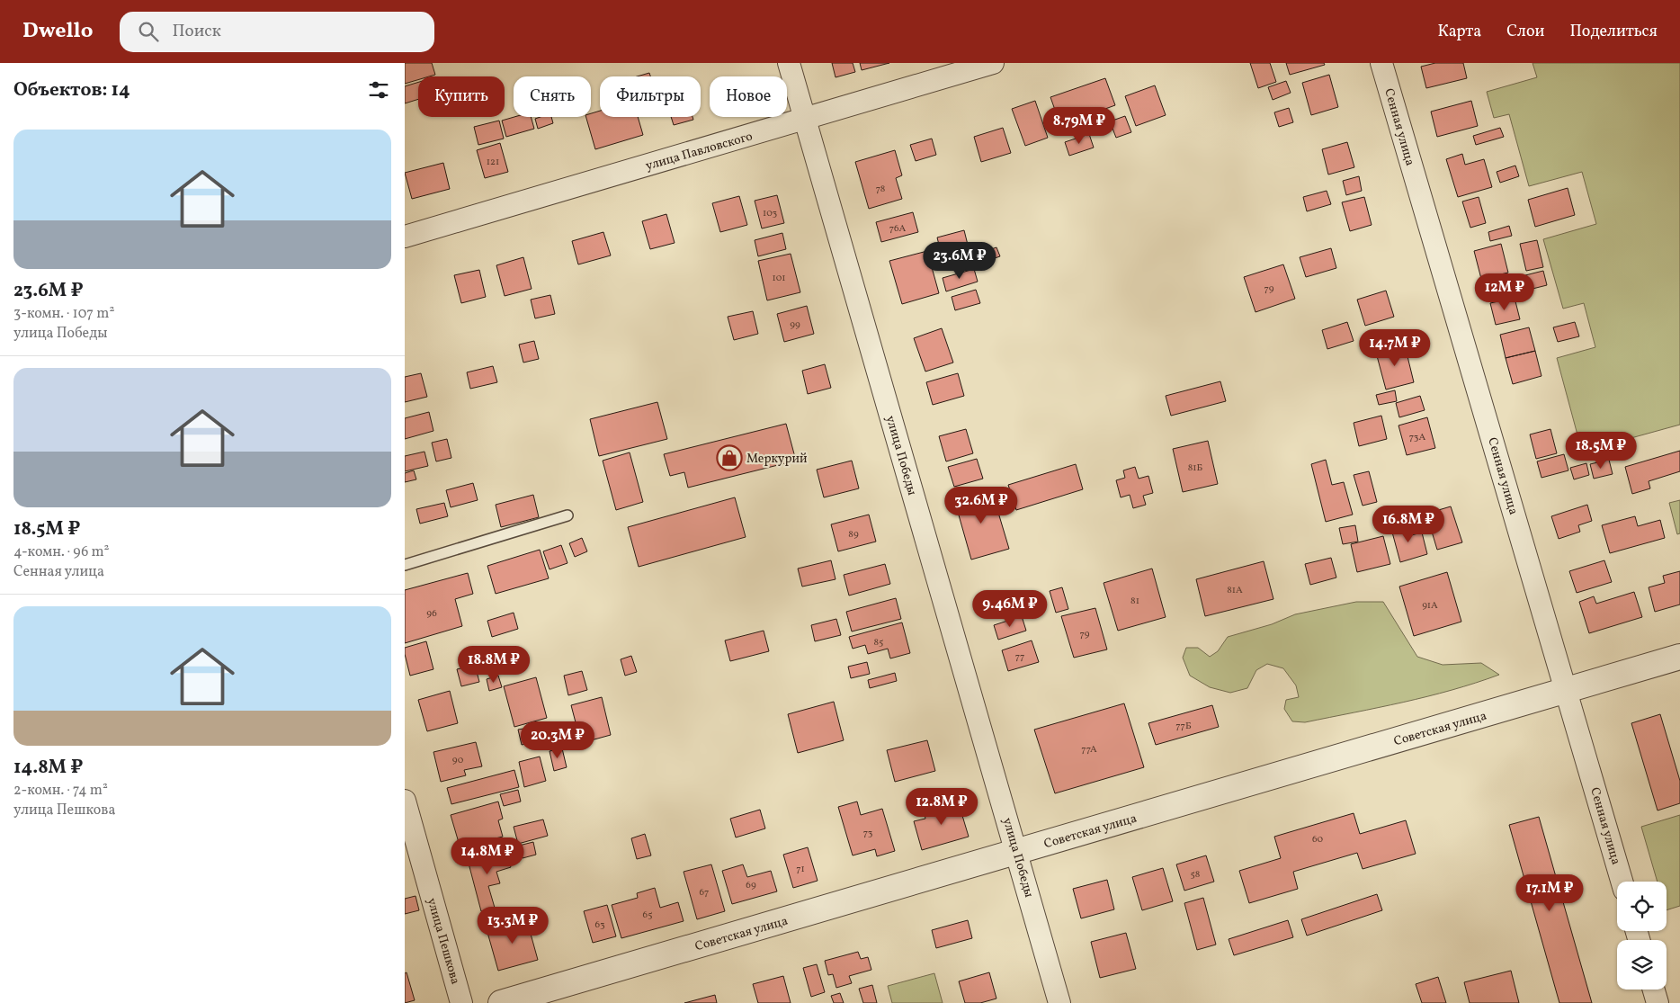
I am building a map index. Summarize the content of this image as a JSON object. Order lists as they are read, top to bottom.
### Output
{
  "streets": {
    "street": [
      "Сенная улица",
      "улица Павловского",
      "улица Победы",
      "Советская улица",
      "улица Пешкова"
    ]
  },
  "crossings": [
    ["Сенная улица", "Советская улица"],
    ["улица Павловского", "улица Победы"],
    ["улица Победы", "Советская улица"]
  ],
  "places": {
    "shop": ["Меркурий"]
  },
  "house_numbers": [
    "121",
    "78",
    "103",
    "76А",
    "101",
    "79",
    "99",
    "73А",
    "81Б",
    "89",
    "81А",
    "81",
    "91А",
    "96",
    "79",
    "85",
    "77",
    "77Б",
    "77А",
    "90",
    "73",
    "60",
    "71",
    "58",
    "69",
    "67",
    "65",
    "63"
  ],
  "page": {
    "header": "Dwello",
    "search": "Поиск",
    "nav": ["Карта", "Слои", "Поделиться"],
    "heading": "Объектов: 14",
    "chip": [
      "Купить",
      "Снять",
      "Фильтры",
      "Новое"
    ],
    "price": [
      "8.79M ₽",
      "23.6M ₽",
      "12M ₽",
      "14.7M ₽",
      "18.5M ₽",
      "32.6M ₽",
      "16.8M ₽",
      "9.46M ₽",
      "18.8M ₽",
      "20.3M ₽",
      "12.8M ₽",
      "14.8M ₽",
      "17.1M ₽",
      "13.3M ₽"
    ],
    "list": [
      {
        "name": "23.6M ₽",
        "note": "3-комн. · 107 m² · улица Победы"
      },
      {
        "name": "18.5M ₽",
        "note": "4-комн. · 96 m² · Сенная улица"
      },
      {
        "name": "14.8M ₽",
        "note": "2-комн. · 74 m² · улица Пешкова"
      }
    ]
  }
}
